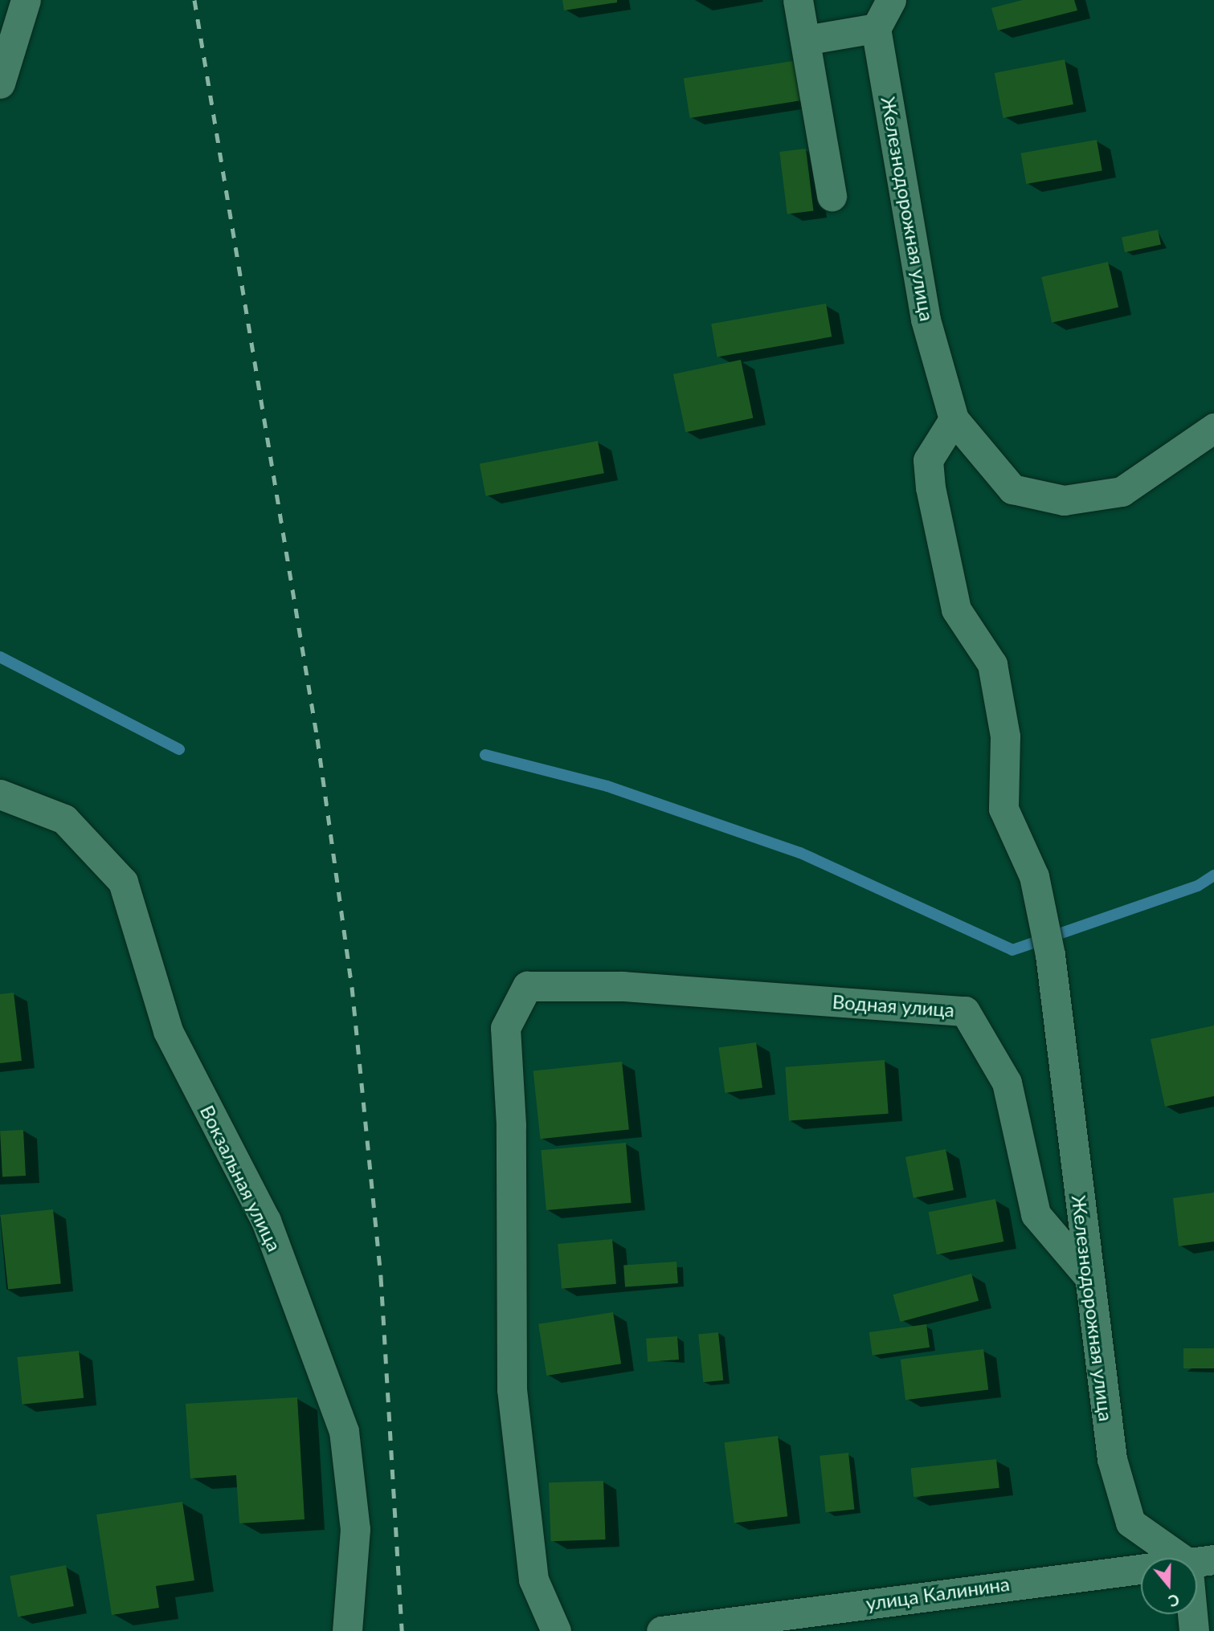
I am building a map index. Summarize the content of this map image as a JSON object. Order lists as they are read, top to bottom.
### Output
{
  "streets": {
    "street": [
      "Железнодорожная улица",
      "Водная улица",
      "Вокзальная улица",
      "улица Калинина"
    ]
  },
  "crossings": [
    ["Железнодорожная улица", "Водная улица"],
    ["Железнодорожная улица", "улица Калинина"]
  ],
  "north": "bottom"
}
